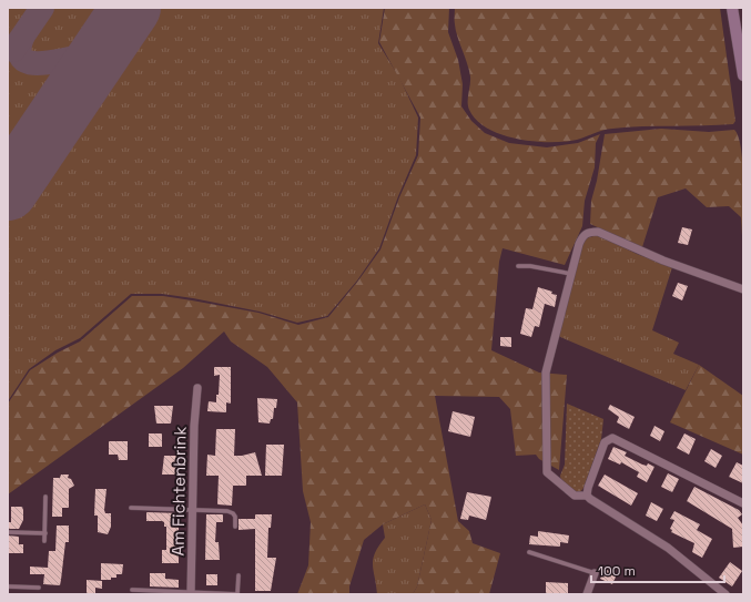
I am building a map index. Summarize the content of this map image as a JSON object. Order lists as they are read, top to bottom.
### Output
{
  "streets": {
    "street": ["Am Fichtenbrink"]
  },
  "scale_bar": "100 m"
}
